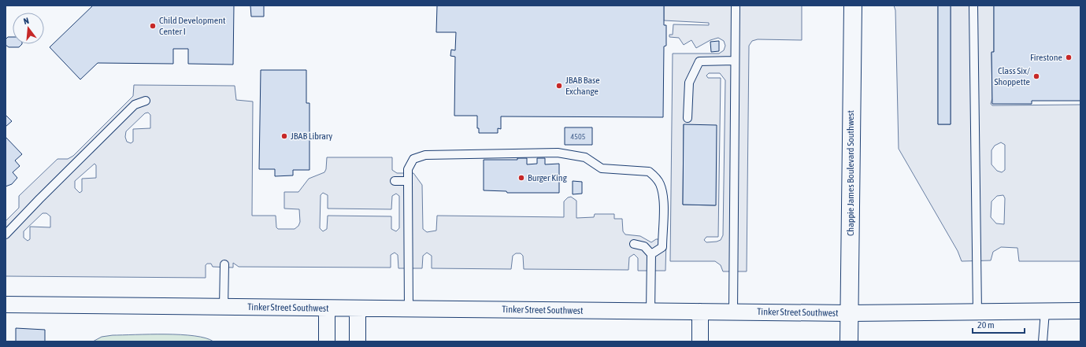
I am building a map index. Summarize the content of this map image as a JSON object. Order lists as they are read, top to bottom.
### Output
{
  "streets": {
    "street": ["Chappie James Boulevard Southwest", "Tinker Street Southwest"]
  },
  "crossings": [
    ["Chappie James Boulevard Southwest", "Tinker Street Southwest"]
  ],
  "places": [
    "Child Development Center I",
    "Firestone",
    "Class Six/ Shoppette",
    "JBAB Base Exchange",
    "JBAB Library",
    "Burger King"
  ],
  "house_numbers": ["4505"],
  "scale_bar": "20 m",
  "north": "top"
}
